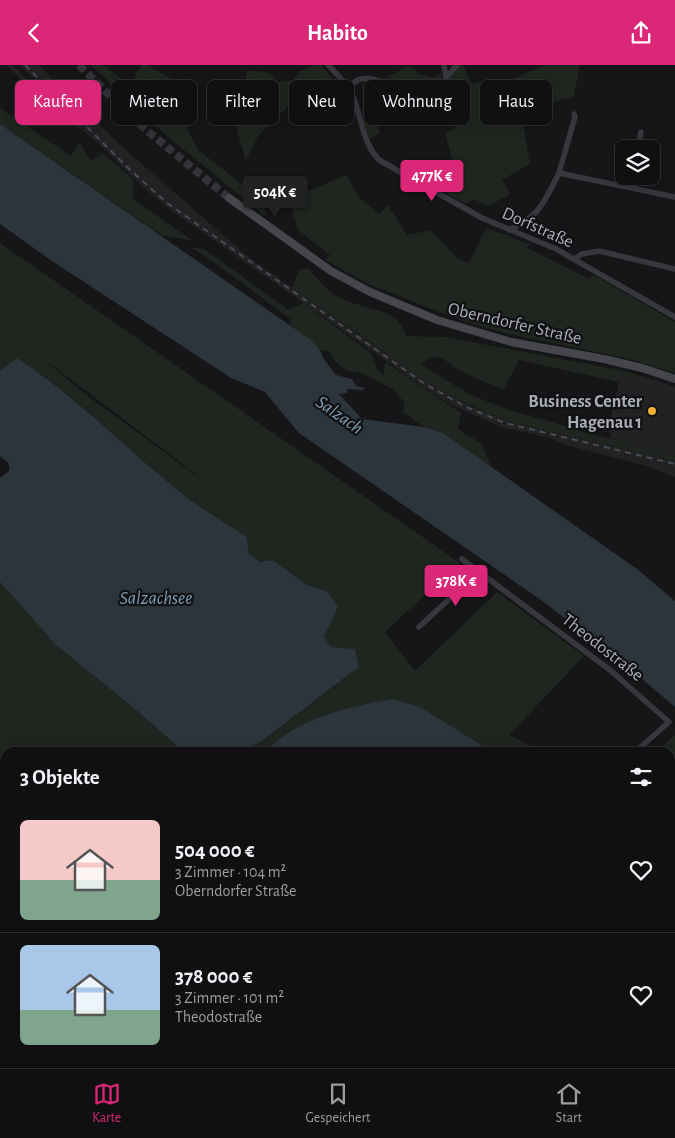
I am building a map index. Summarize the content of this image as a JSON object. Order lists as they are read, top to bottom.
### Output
{
  "streets": {
    "main road": ["Oberndorfer Straße"],
    "street": ["Dorfstraße", "Theodostraße"]
  },
  "water": ["Salzach", "Salzachsee"],
  "places": ["Business Center Hagenau 1"],
  "page": {
    "header": "Habito",
    "chip": [
      "Kaufen",
      "Mieten",
      "Filter",
      "Neu",
      "Wohnung",
      "Haus"
    ],
    "price": ["477K €", "504K €", "378K €"],
    "heading": "3 Objekte",
    "list": [
      {
        "name": "504 000 €",
        "note": "3 Zimmer · 104 m² · Oberndorfer Straße"
      },
      {
        "name": "378 000 €",
        "note": "3 Zimmer · 101 m² · Theodostraße"
      }
    ],
    "tabs": ["Karte", "Gespeichert", "Start"]
  }
}
